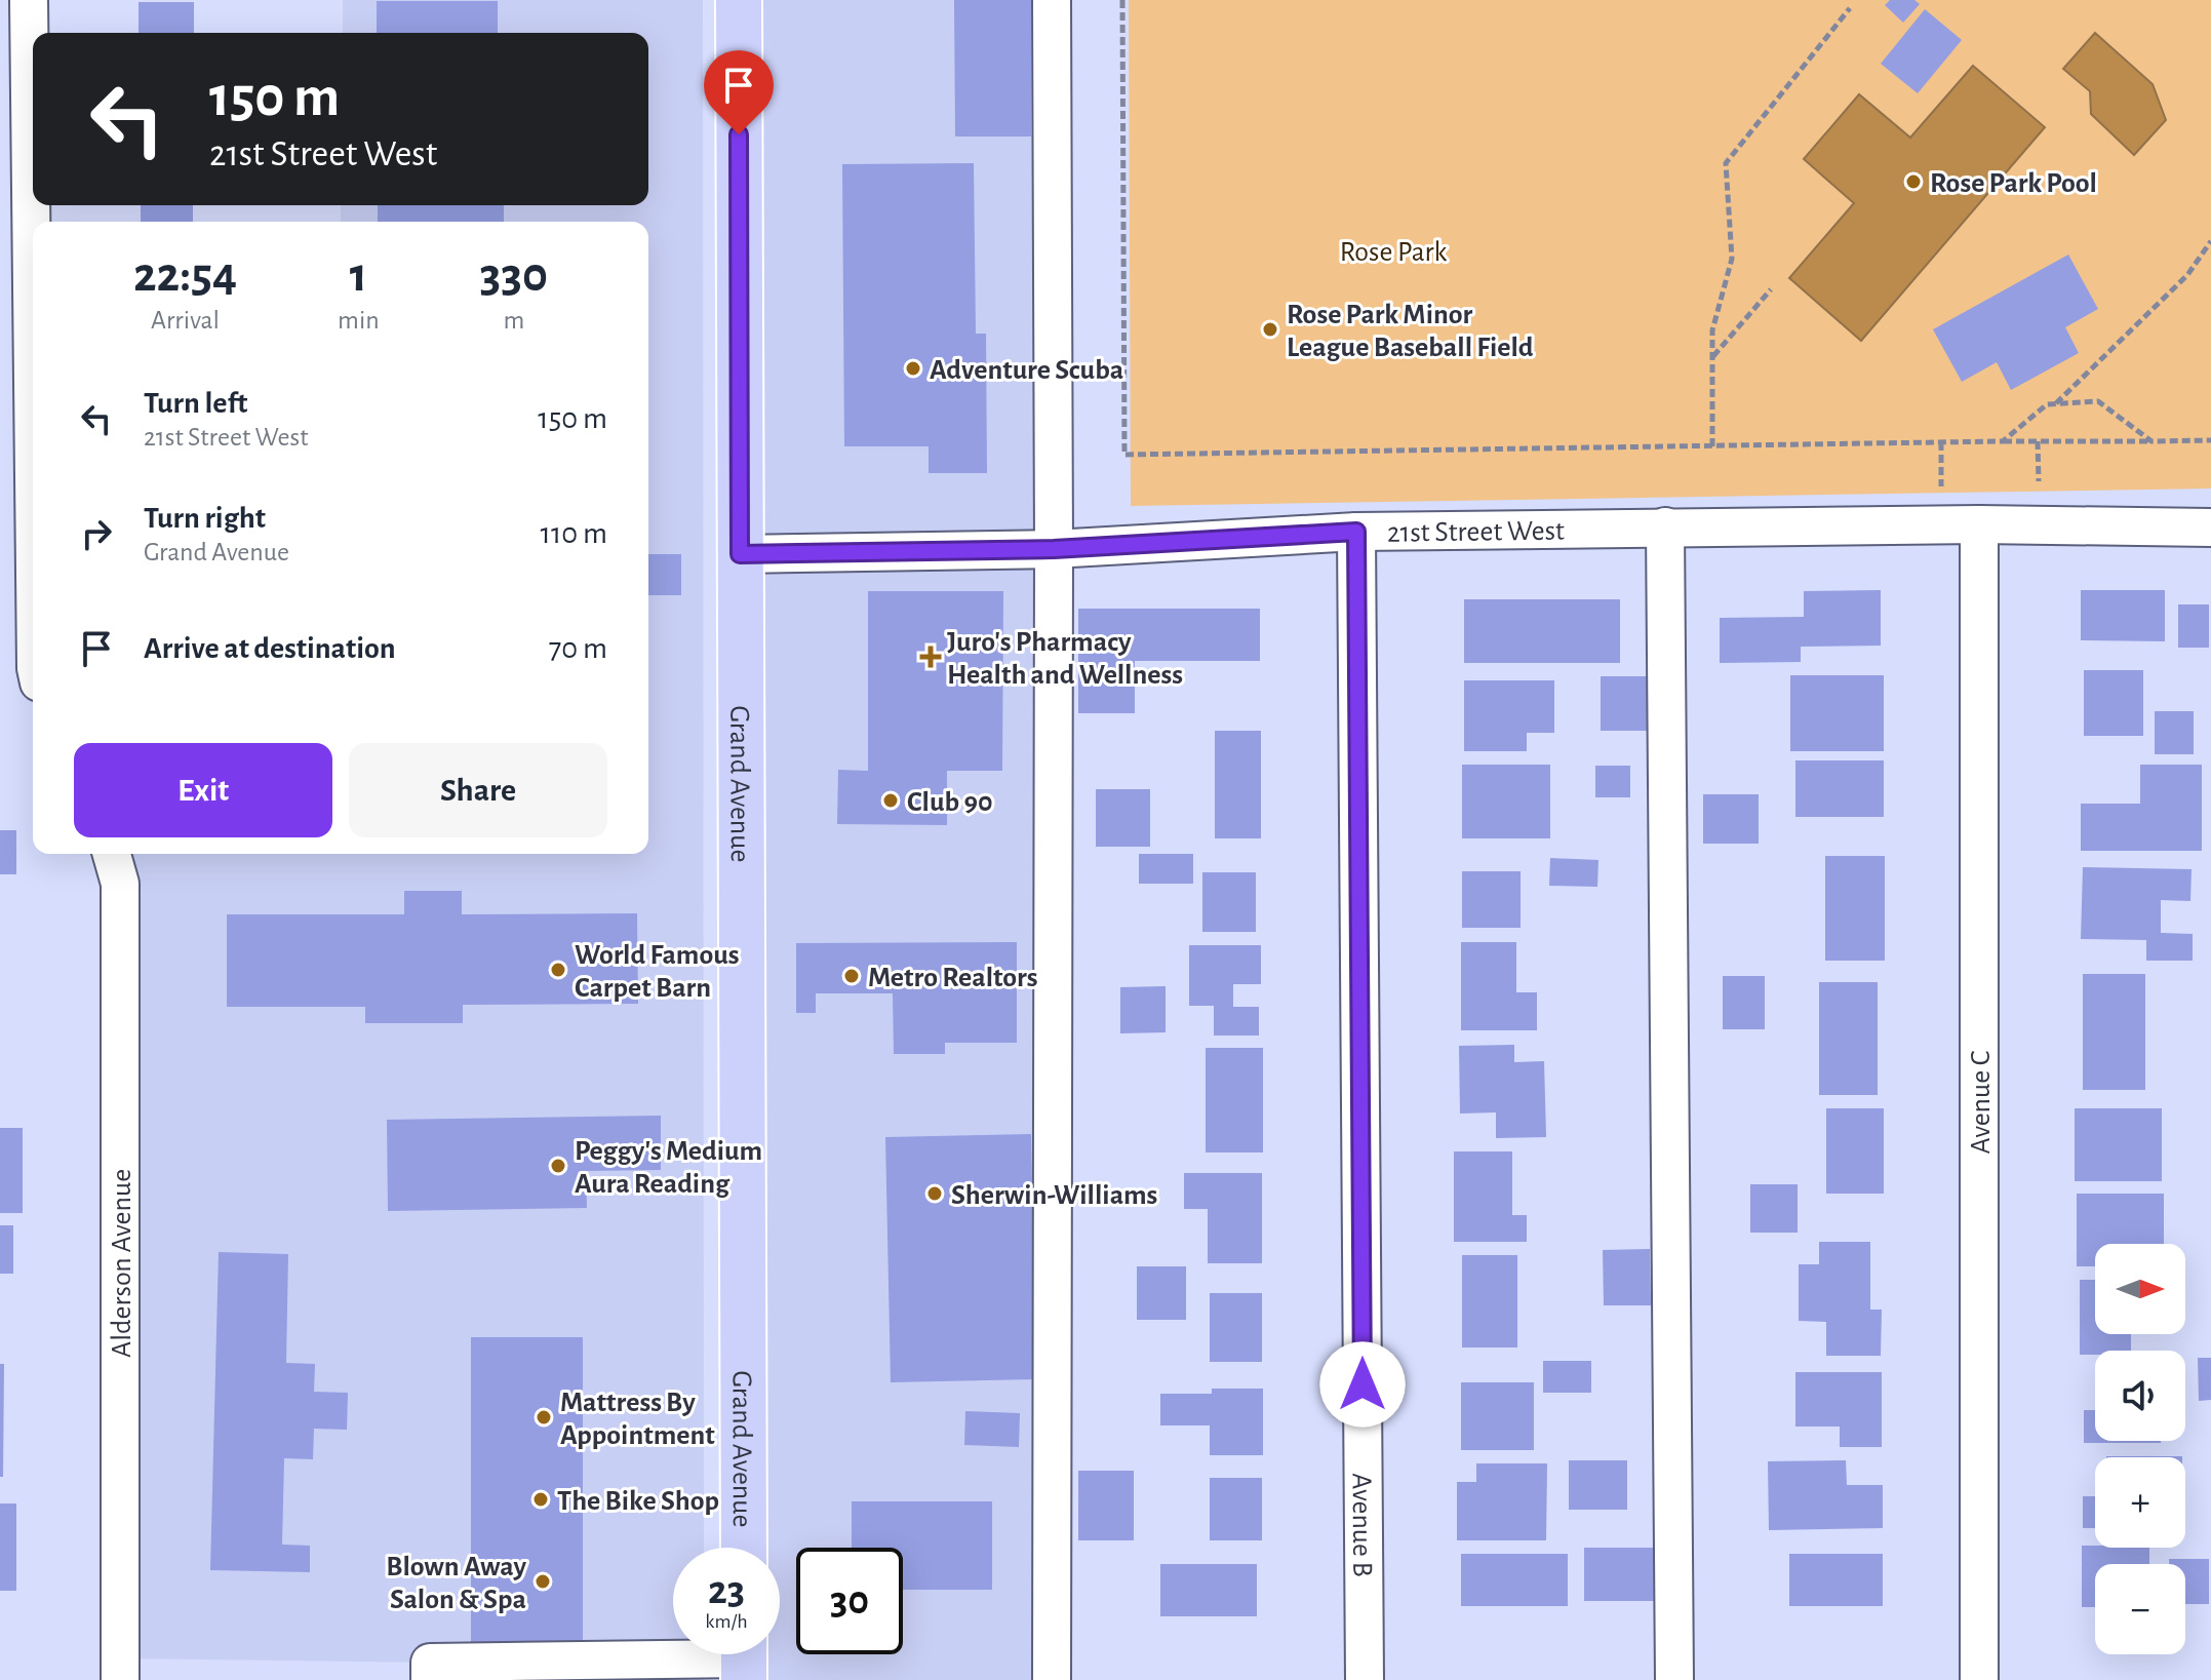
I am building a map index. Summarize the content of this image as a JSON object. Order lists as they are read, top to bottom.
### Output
{
  "streets": {
    "main road": ["Grand Avenue"],
    "street": [
      "21st Street West",
      "Avenue C",
      "Alderson Avenue",
      "Avenue B"
    ]
  },
  "crossings": [
    ["21st Street West", "Grand Avenue"],
    ["21st Street West", "Avenue C"],
    ["21st Street West", "Avenue B"]
  ],
  "parks": ["Rose Park"],
  "places": {
    "other": [
      "Rose Park Pool",
      "Rose Park Minor League Baseball Field",
      "Adventure Scuba",
      "Club 90",
      "World Famous Carpet Barn",
      "Metro Realtors",
      "Peggy's Medium Aura Reading",
      "Sherwin-Williams",
      "Mattress By Appointment",
      "The Bike Shop",
      "Blown Away Salon & Spa"
    ],
    "health": ["Juro's Pharmacy Health and Wellness"]
  },
  "north": "right",
  "page": {
    "turn": ["150 m", "21st Street West"],
    "eta": [
      "22:54",
      "Arrival",
      "1",
      "min",
      "330",
      "m"
    ],
    "list": [
      {
        "name": "Turn left",
        "note": "21st Street West",
        "value": "150 m"
      },
      {
        "name": "Turn right",
        "note": "Grand Avenue",
        "value": "110 m"
      },
      {
        "name": "Arrive at destination",
        "value": "70 m"
      }
    ],
    "buttons": ["Exit", "Share"],
    "map_buttons": ["+", "−"],
    "speed": "23 km/h",
    "limit": "30"
  }
}
